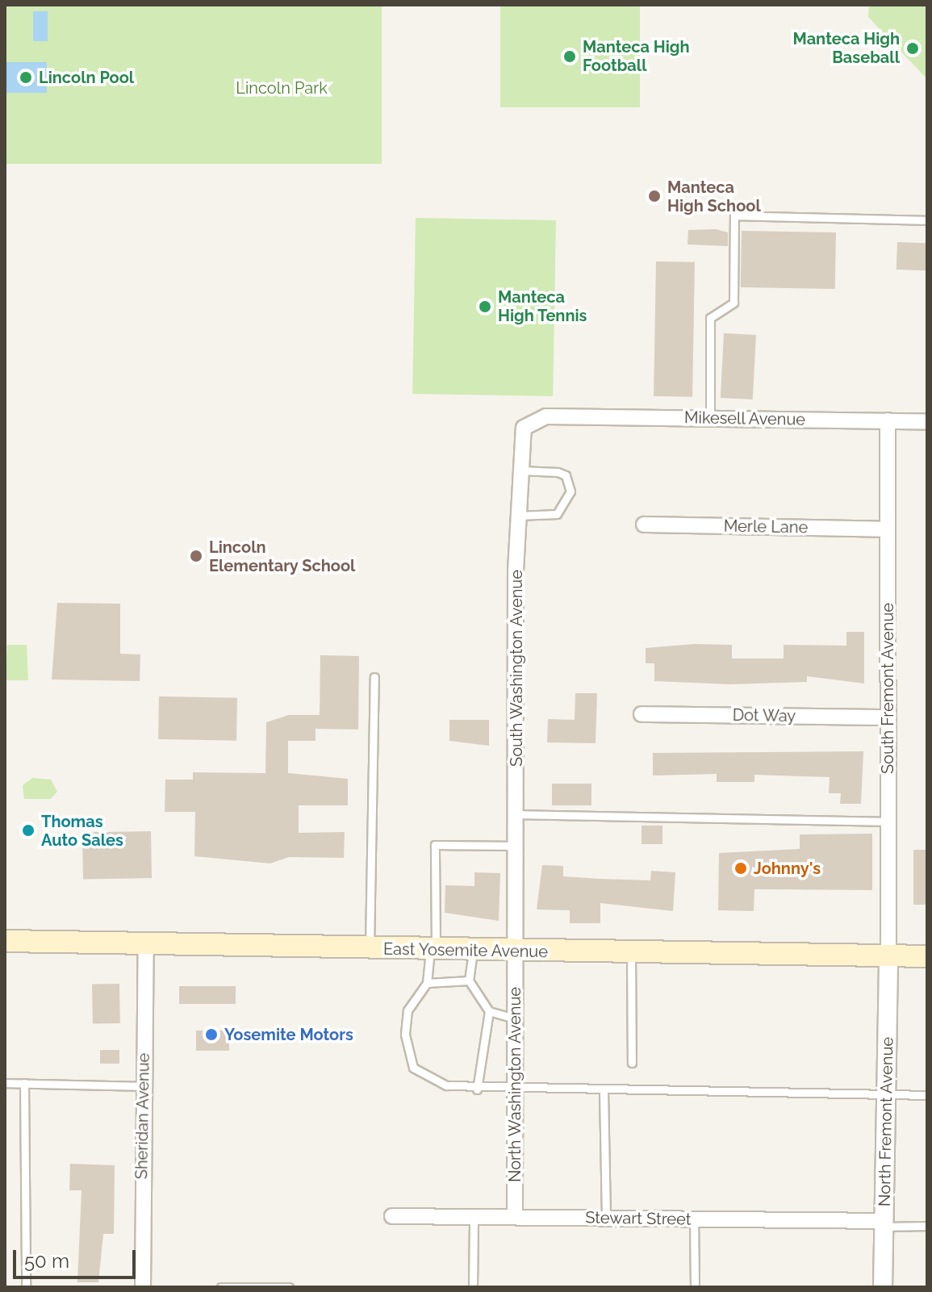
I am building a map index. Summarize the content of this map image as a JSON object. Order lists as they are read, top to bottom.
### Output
{
  "streets": {
    "main road": ["East Yosemite Avenue"],
    "street": [
      "Mikesell Avenue",
      "Merle Lane",
      "South Washington Avenue",
      "South Fremont Avenue",
      "Dot Way",
      "North Washington Avenue",
      "Sheridan Avenue",
      "North Fremont Avenue",
      "Stewart Street"
    ]
  },
  "crossings": [
    ["Mikesell Avenue", "South Washington Avenue"],
    ["Mikesell Avenue", "South Fremont Avenue"],
    ["Merle Lane", "South Fremont Avenue"],
    ["South Washington Avenue", "East Yosemite Avenue"],
    ["South Washington Avenue", "North Washington Avenue"],
    ["South Fremont Avenue", "Dot Way"],
    ["South Fremont Avenue", "East Yosemite Avenue"],
    ["South Fremont Avenue", "North Fremont Avenue"],
    ["East Yosemite Avenue", "North Washington Avenue"],
    ["East Yosemite Avenue", "Sheridan Avenue"],
    ["East Yosemite Avenue", "North Fremont Avenue"],
    ["North Washington Avenue", "Stewart Street"],
    ["North Fremont Avenue", "Stewart Street"]
  ],
  "parks": ["Lincoln Park"],
  "places": [
    "Manteca High Baseball",
    "Manteca High Football",
    "Lincoln Pool",
    "Manteca High School",
    "Manteca High Tennis",
    "Lincoln Elementary School",
    "Thomas Auto Sales",
    "Johnny's",
    "Yosemite Motors"
  ],
  "scale_bar": "50 m"
}
